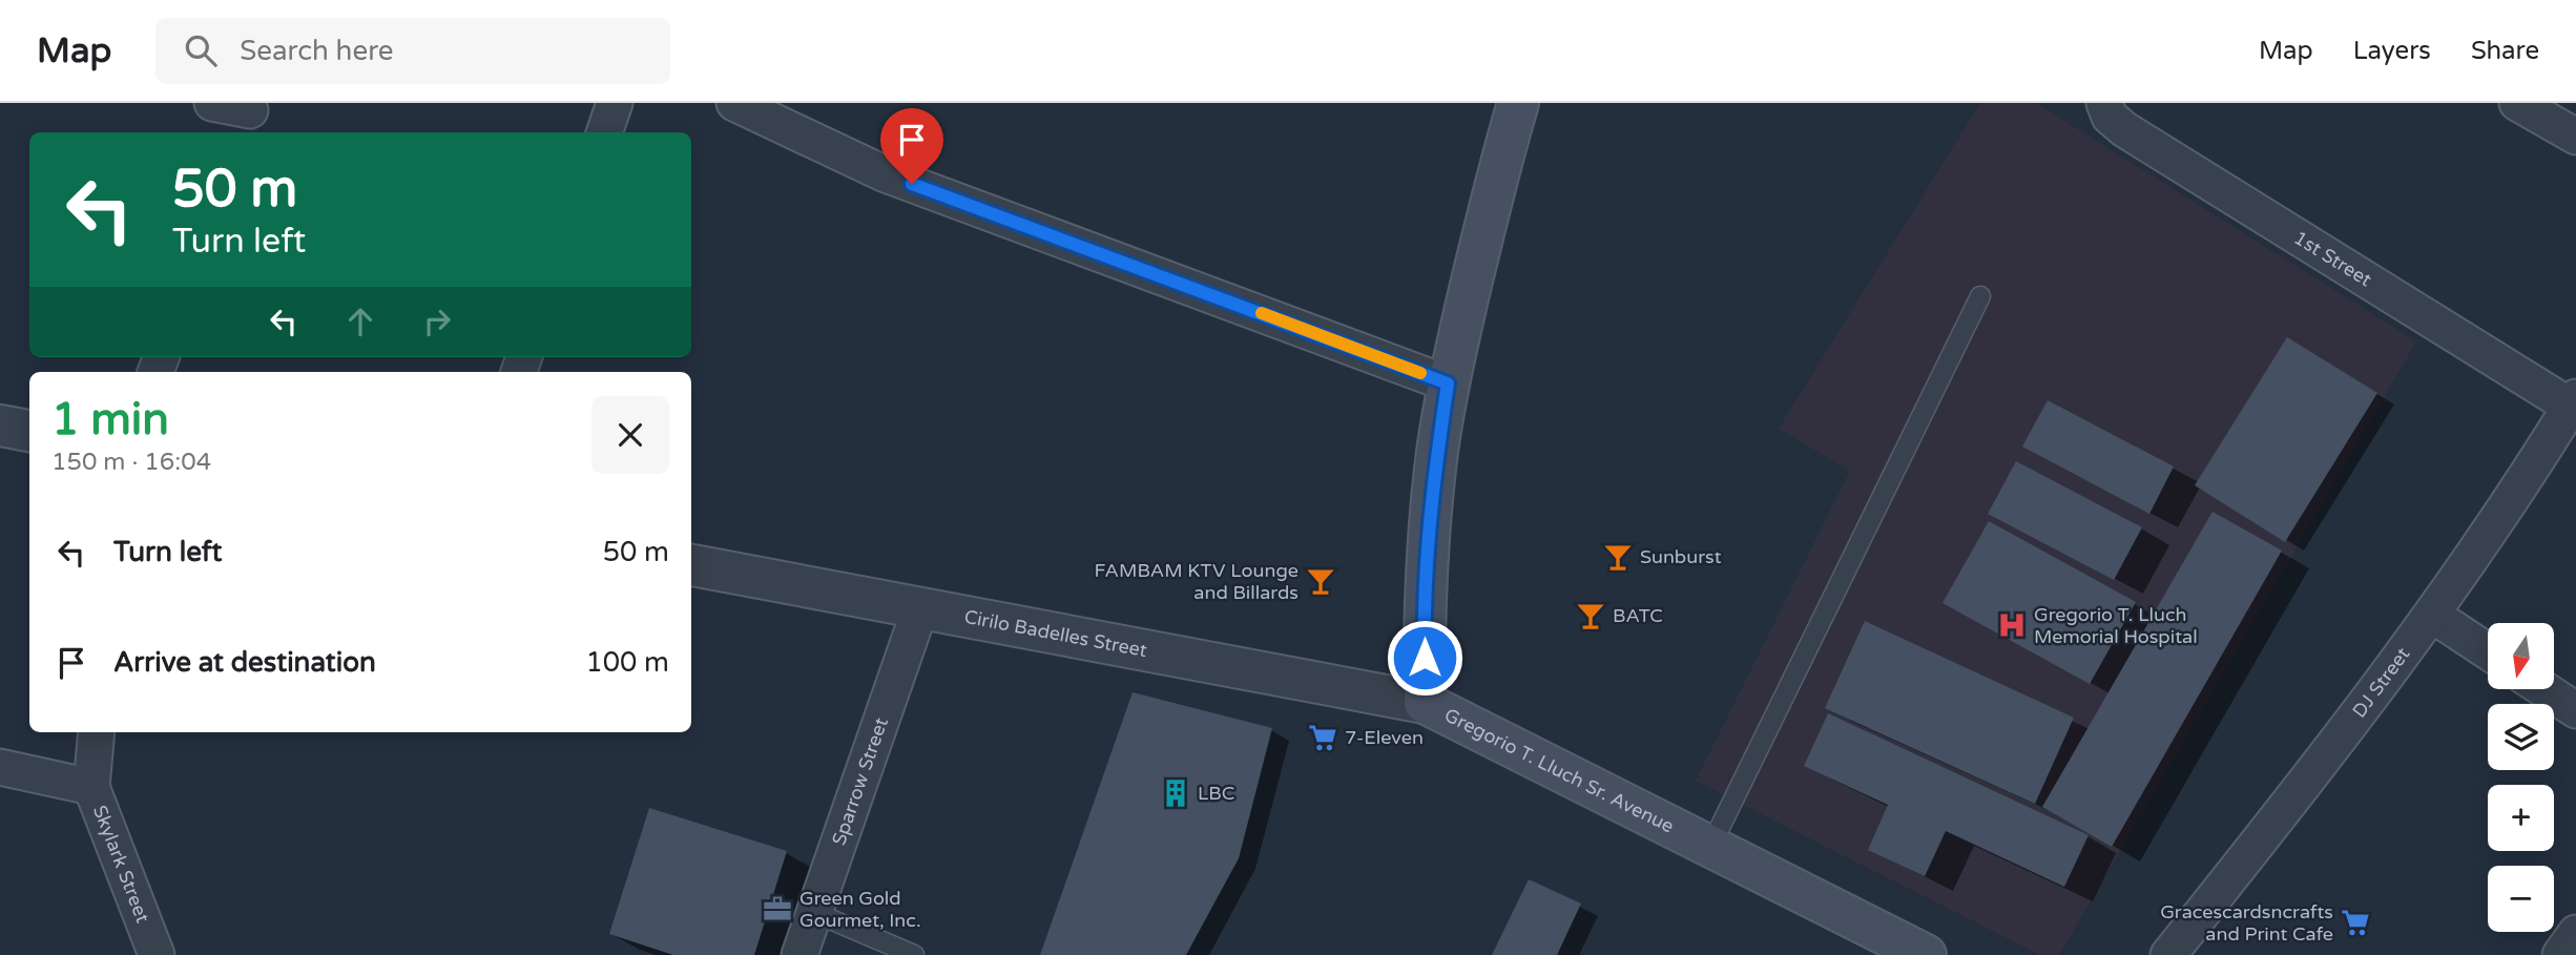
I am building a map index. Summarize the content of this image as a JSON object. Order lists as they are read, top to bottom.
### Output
{
  "streets": {
    "main road": ["Gregorio T. Lluch Sr. Avenue"],
    "street": [
      "1st Street",
      "Cirilo Badelles Street",
      "DJ Street",
      "Sparrow Street",
      "Skylark Street"
    ]
  },
  "crossings": [
    ["1st Street", "DJ Street"],
    ["Cirilo Badelles Street", "Gregorio T. Lluch Sr. Avenue"],
    ["Cirilo Badelles Street", "Sparrow Street"]
  ],
  "places": {
    "bar": ["Sunburst", "FAMBAM KTV Lounge and Billards", "BATC"],
    "hospital": ["Gregorio T. Lluch Memorial Hospital"],
    "supermarket": ["7-Eleven", "Gracescardsncrafts and Print Cafe"],
    "building": ["LBC"],
    "office": ["Green Gold Gourmet, Inc."]
  },
  "north": "bottom",
  "page": {
    "header": "Map",
    "search": "Search here",
    "nav": ["Map", "Layers", "Share"],
    "turn": ["50 m", "Turn left"],
    "heading": ["1 min", "150 m · 16:04"],
    "list": [
      {
        "name": "Turn left",
        "value": "50 m"
      },
      {
        "name": "Arrive at destination",
        "value": "100 m"
      }
    ],
    "map_buttons": ["+", "−"]
  }
}
